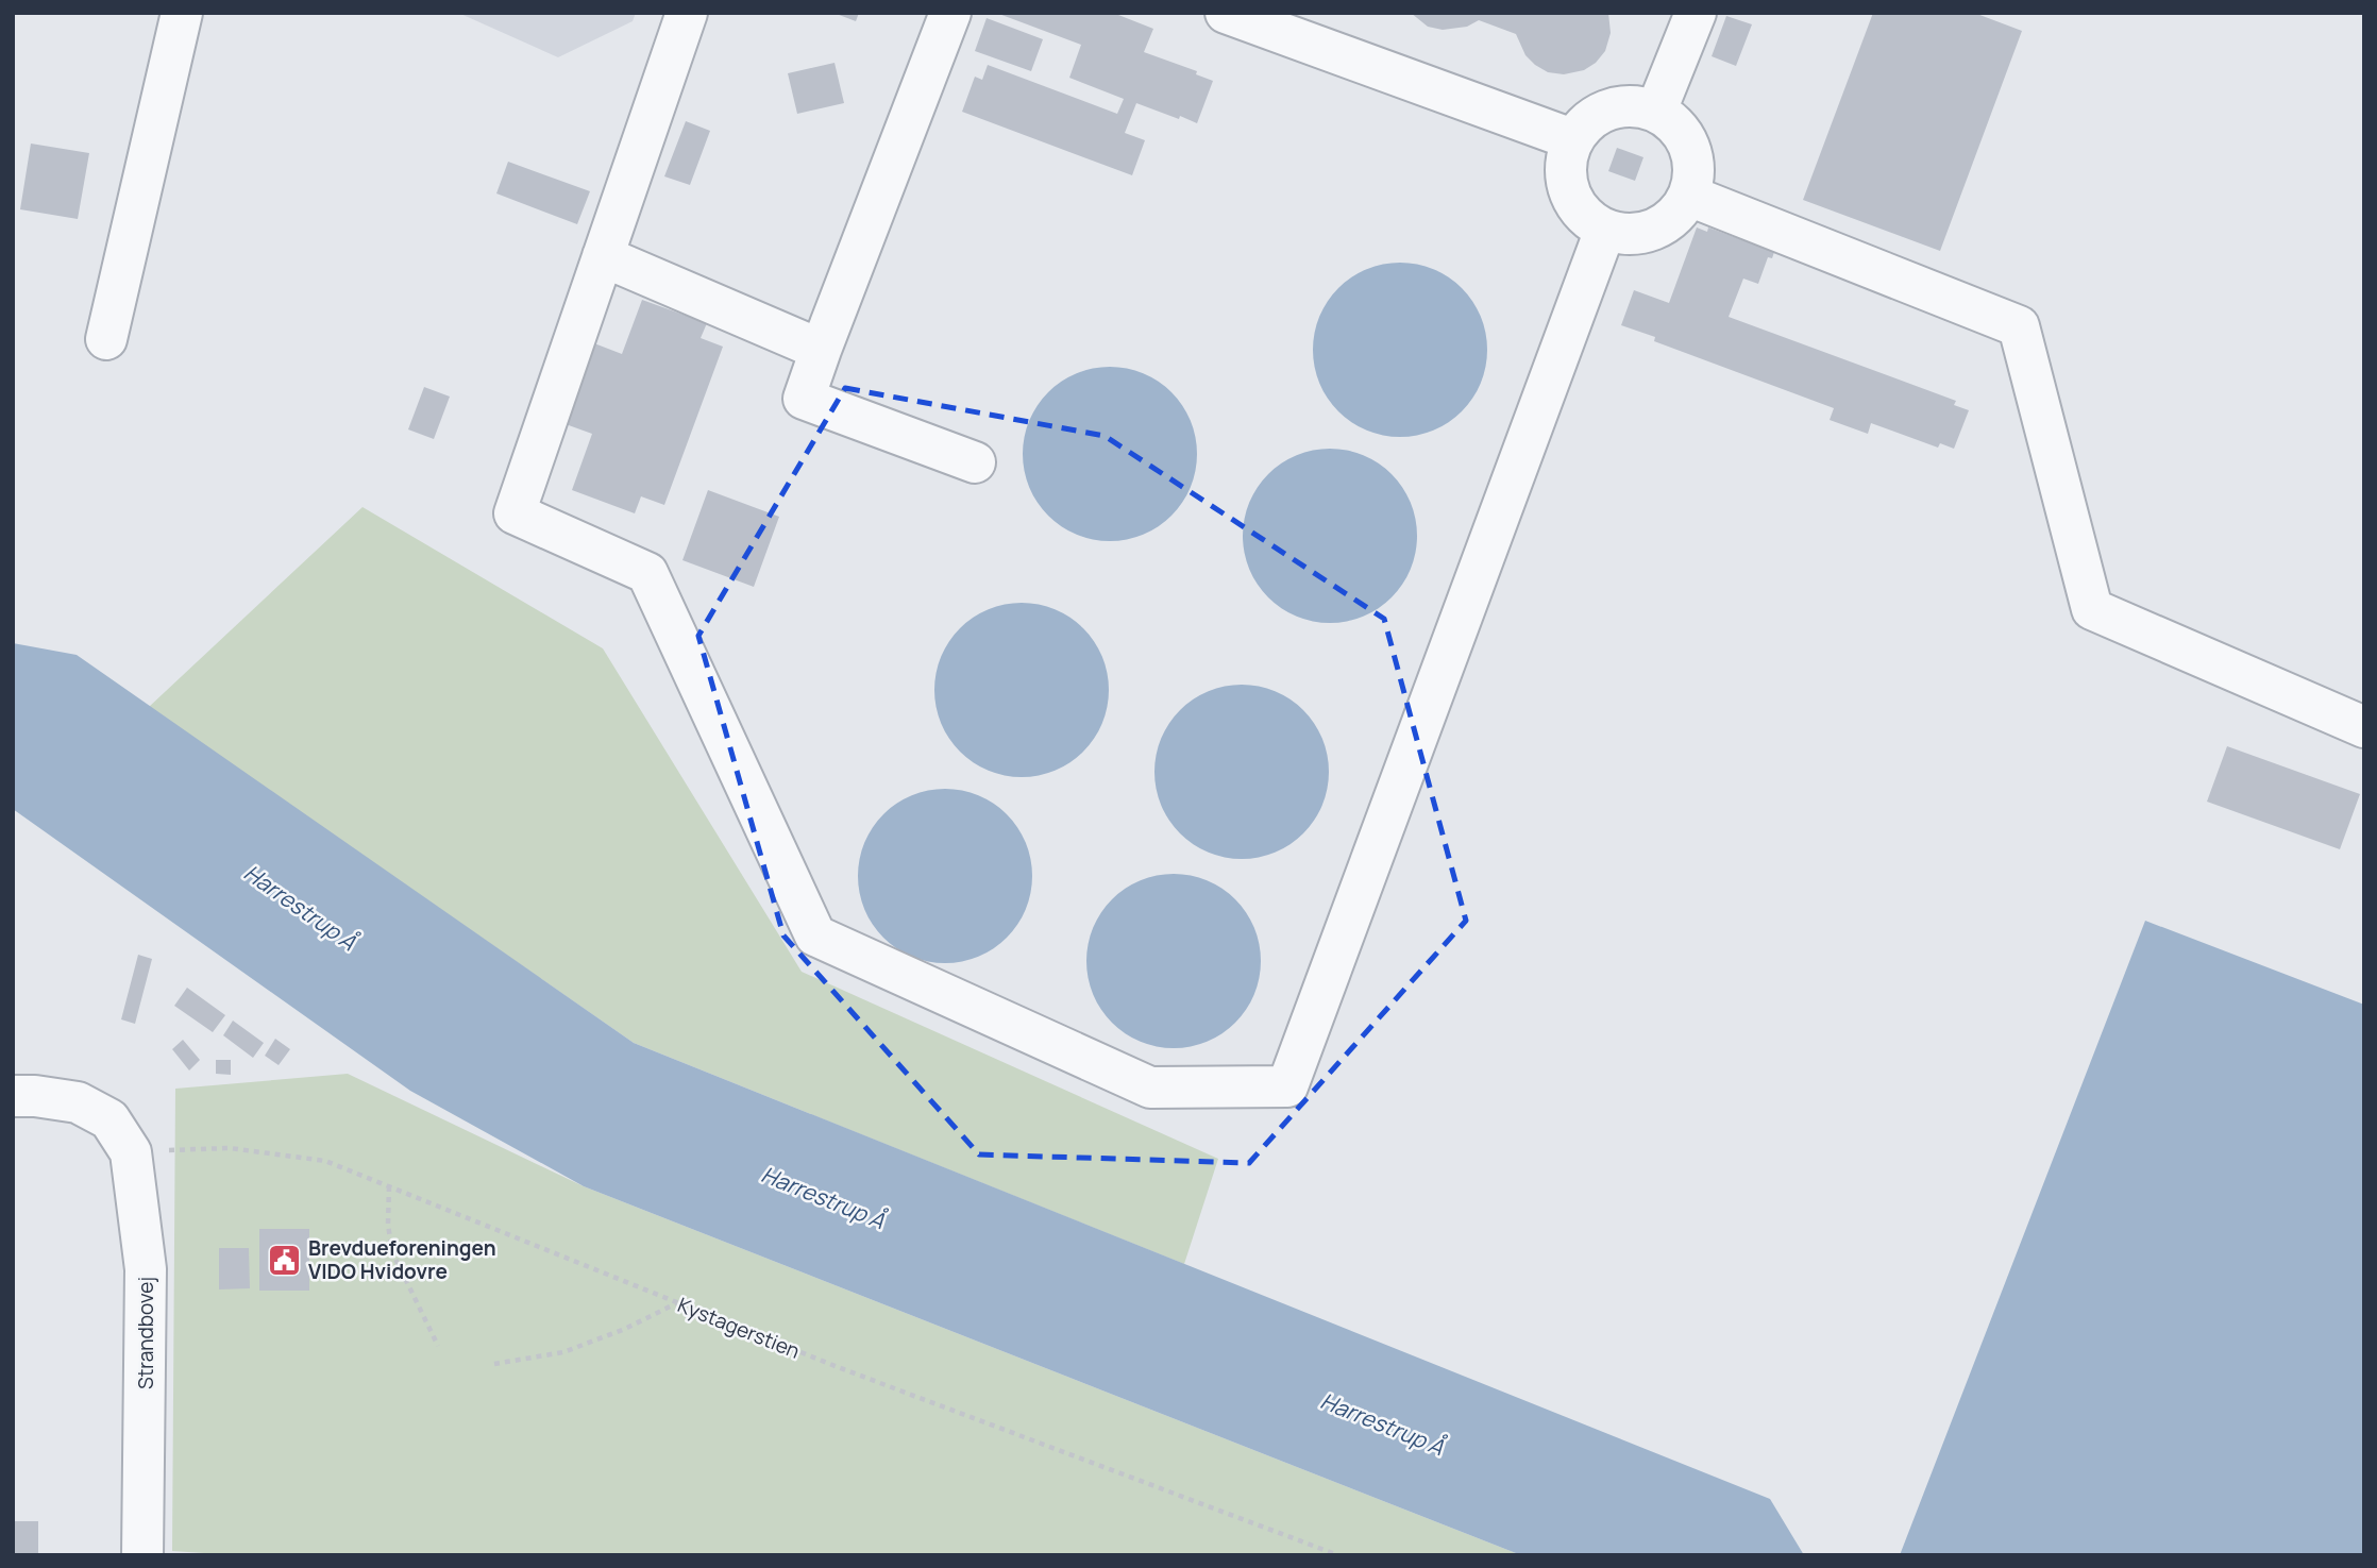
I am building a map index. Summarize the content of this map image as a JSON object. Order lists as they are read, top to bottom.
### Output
{
  "streets": {
    "street": ["Strandbovej"],
    "path": ["Kystagerstien"]
  },
  "crossings": [
    ["Kystagerstien", "Strandbovej"]
  ],
  "water": ["Harrestrup Å"],
  "places": {
    "public building": ["Brevdueforeningen VIDO Hvidovre"]
  }
}
